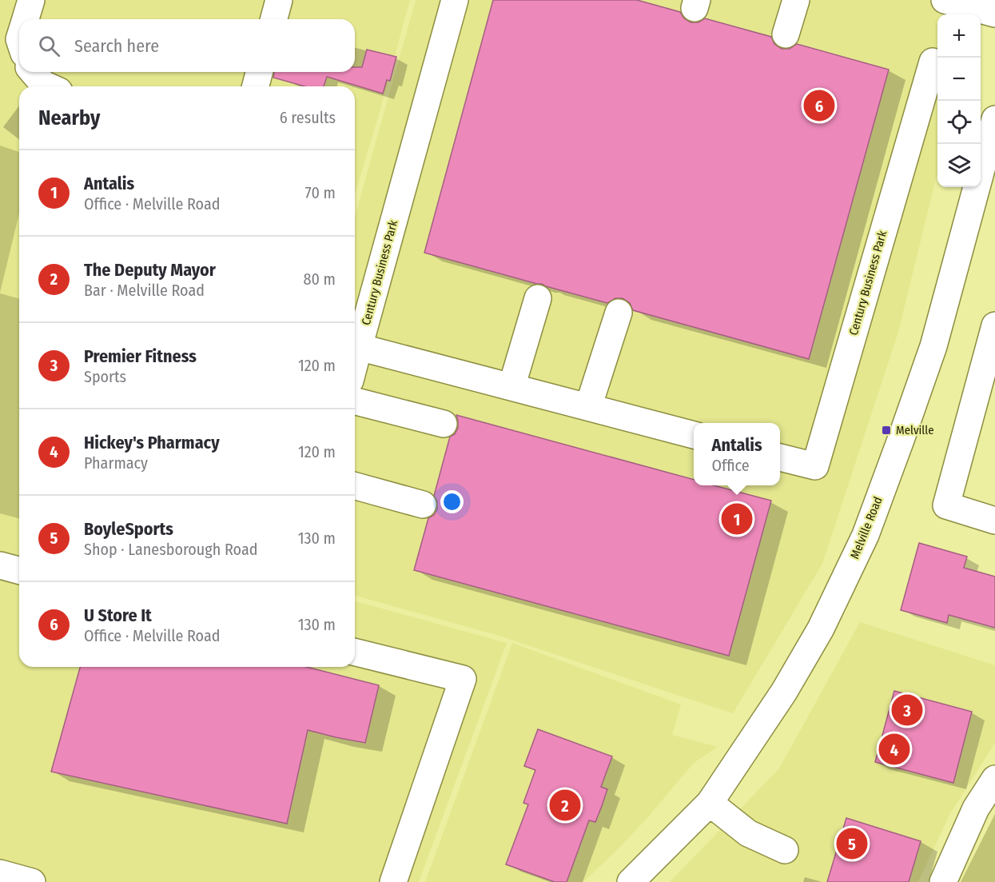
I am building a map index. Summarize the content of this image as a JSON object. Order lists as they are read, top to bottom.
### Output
{
  "streets": {
    "street": ["Century Business Park", "Melville Road"]
  },
  "places": {
    "transit": ["Melville"]
  },
  "page": {
    "map_buttons": ["+", "−"],
    "search": "Search here",
    "heading": ["Nearby", "6 results"],
    "pins": [
      "6",
      "1",
      "3",
      "4",
      "2",
      "5"
    ],
    "list": [
      {
        "mark": "1",
        "name": "Antalis",
        "note": "Office · Melville Road",
        "value": "70 m"
      },
      {
        "mark": "2",
        "name": "The Deputy Mayor",
        "note": "Bar · Melville Road",
        "value": "80 m"
      },
      {
        "mark": "3",
        "name": "Premier Fitness",
        "note": "Sports",
        "value": "120 m"
      },
      {
        "mark": "4",
        "name": "Hickey's Pharmacy",
        "note": "Pharmacy",
        "value": "120 m"
      },
      {
        "mark": "5",
        "name": "BoyleSports",
        "note": "Shop · Lanesborough Road",
        "value": "130 m"
      },
      {
        "mark": "6",
        "name": "U Store It",
        "note": "Office · Melville Road",
        "value": "130 m"
      }
    ],
    "popup": ["Antalis", "Office"]
  }
}
